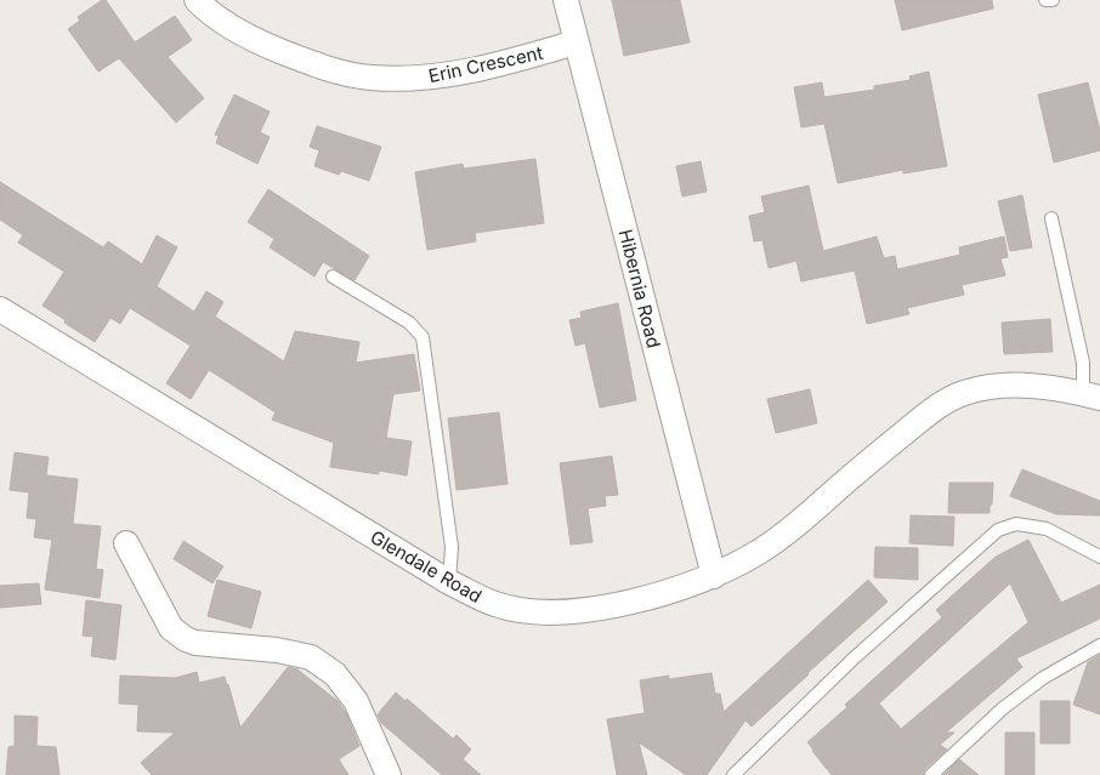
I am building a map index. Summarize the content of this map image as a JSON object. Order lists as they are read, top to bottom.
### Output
{
  "streets": {
    "street": ["Erin Crescent", "Hibernia Road", "Glendale Road"]
  },
  "crossings": [
    ["Erin Crescent", "Hibernia Road"],
    ["Hibernia Road", "Glendale Road"]
  ]
}
